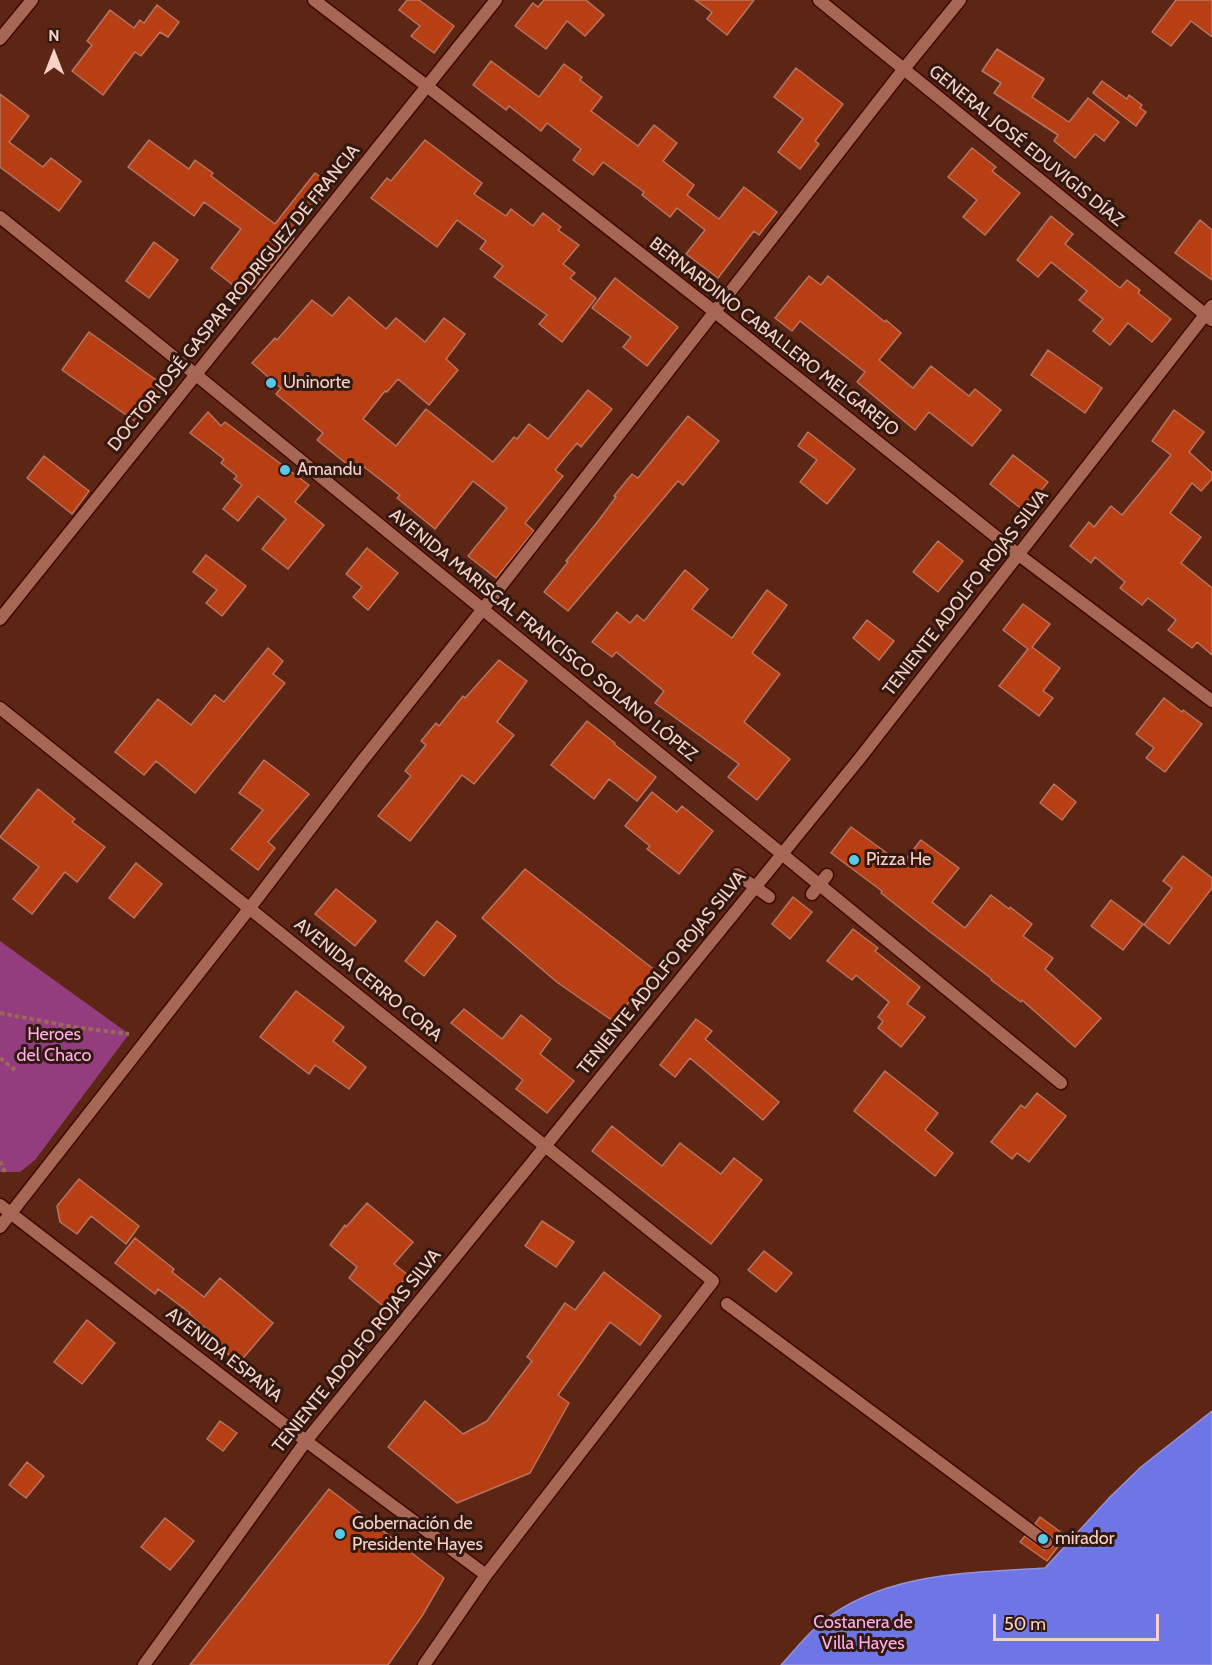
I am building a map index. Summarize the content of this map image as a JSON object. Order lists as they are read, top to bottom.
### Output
{
  "streets": {
    "street": [
      "GENERAL JOSÉ EDUVIGIS DÍAZ",
      "DOCTOR JOSÉ GASPAR RODRIGUEZ DE FRANCIA",
      "BERNARDINO CABALLERO MELGAREJO",
      "TENIENTE ADOLFO ROJAS SILVA",
      "AVENIDA MARISCAL FRANCISCO SOLANO LÓPEZ",
      "AVENIDA CERRO CORA",
      "AVENIDA ESPAÑA"
    ]
  },
  "crossings": [
    ["GENERAL JOSÉ EDUVIGIS DÍAZ", "TENIENTE ADOLFO ROJAS SILVA"],
    ["DOCTOR JOSÉ GASPAR RODRIGUEZ DE FRANCIA", "BERNARDINO CABALLERO MELGAREJO"],
    ["DOCTOR JOSÉ GASPAR RODRIGUEZ DE FRANCIA", "AVENIDA MARISCAL FRANCISCO SOLANO LÓPEZ"],
    ["BERNARDINO CABALLERO MELGAREJO", "TENIENTE ADOLFO ROJAS SILVA"],
    ["TENIENTE ADOLFO ROJAS SILVA", "AVENIDA MARISCAL FRANCISCO SOLANO LÓPEZ"],
    ["TENIENTE ADOLFO ROJAS SILVA", "AVENIDA CERRO CORA"],
    ["TENIENTE ADOLFO ROJAS SILVA", "AVENIDA ESPAÑA"],
    ["AVENIDA CERRO CORA", "AVENIDA ESPAÑA"]
  ],
  "parks": ["Heroes del Chaco", "Costanera de Villa Hayes"],
  "places": [
    "Uninorte",
    "Amandu",
    "Pizza He",
    "Gobernación de Presidente Hayes",
    "mirador"
  ],
  "scale_bar": "50 m",
  "north": "top"
}
